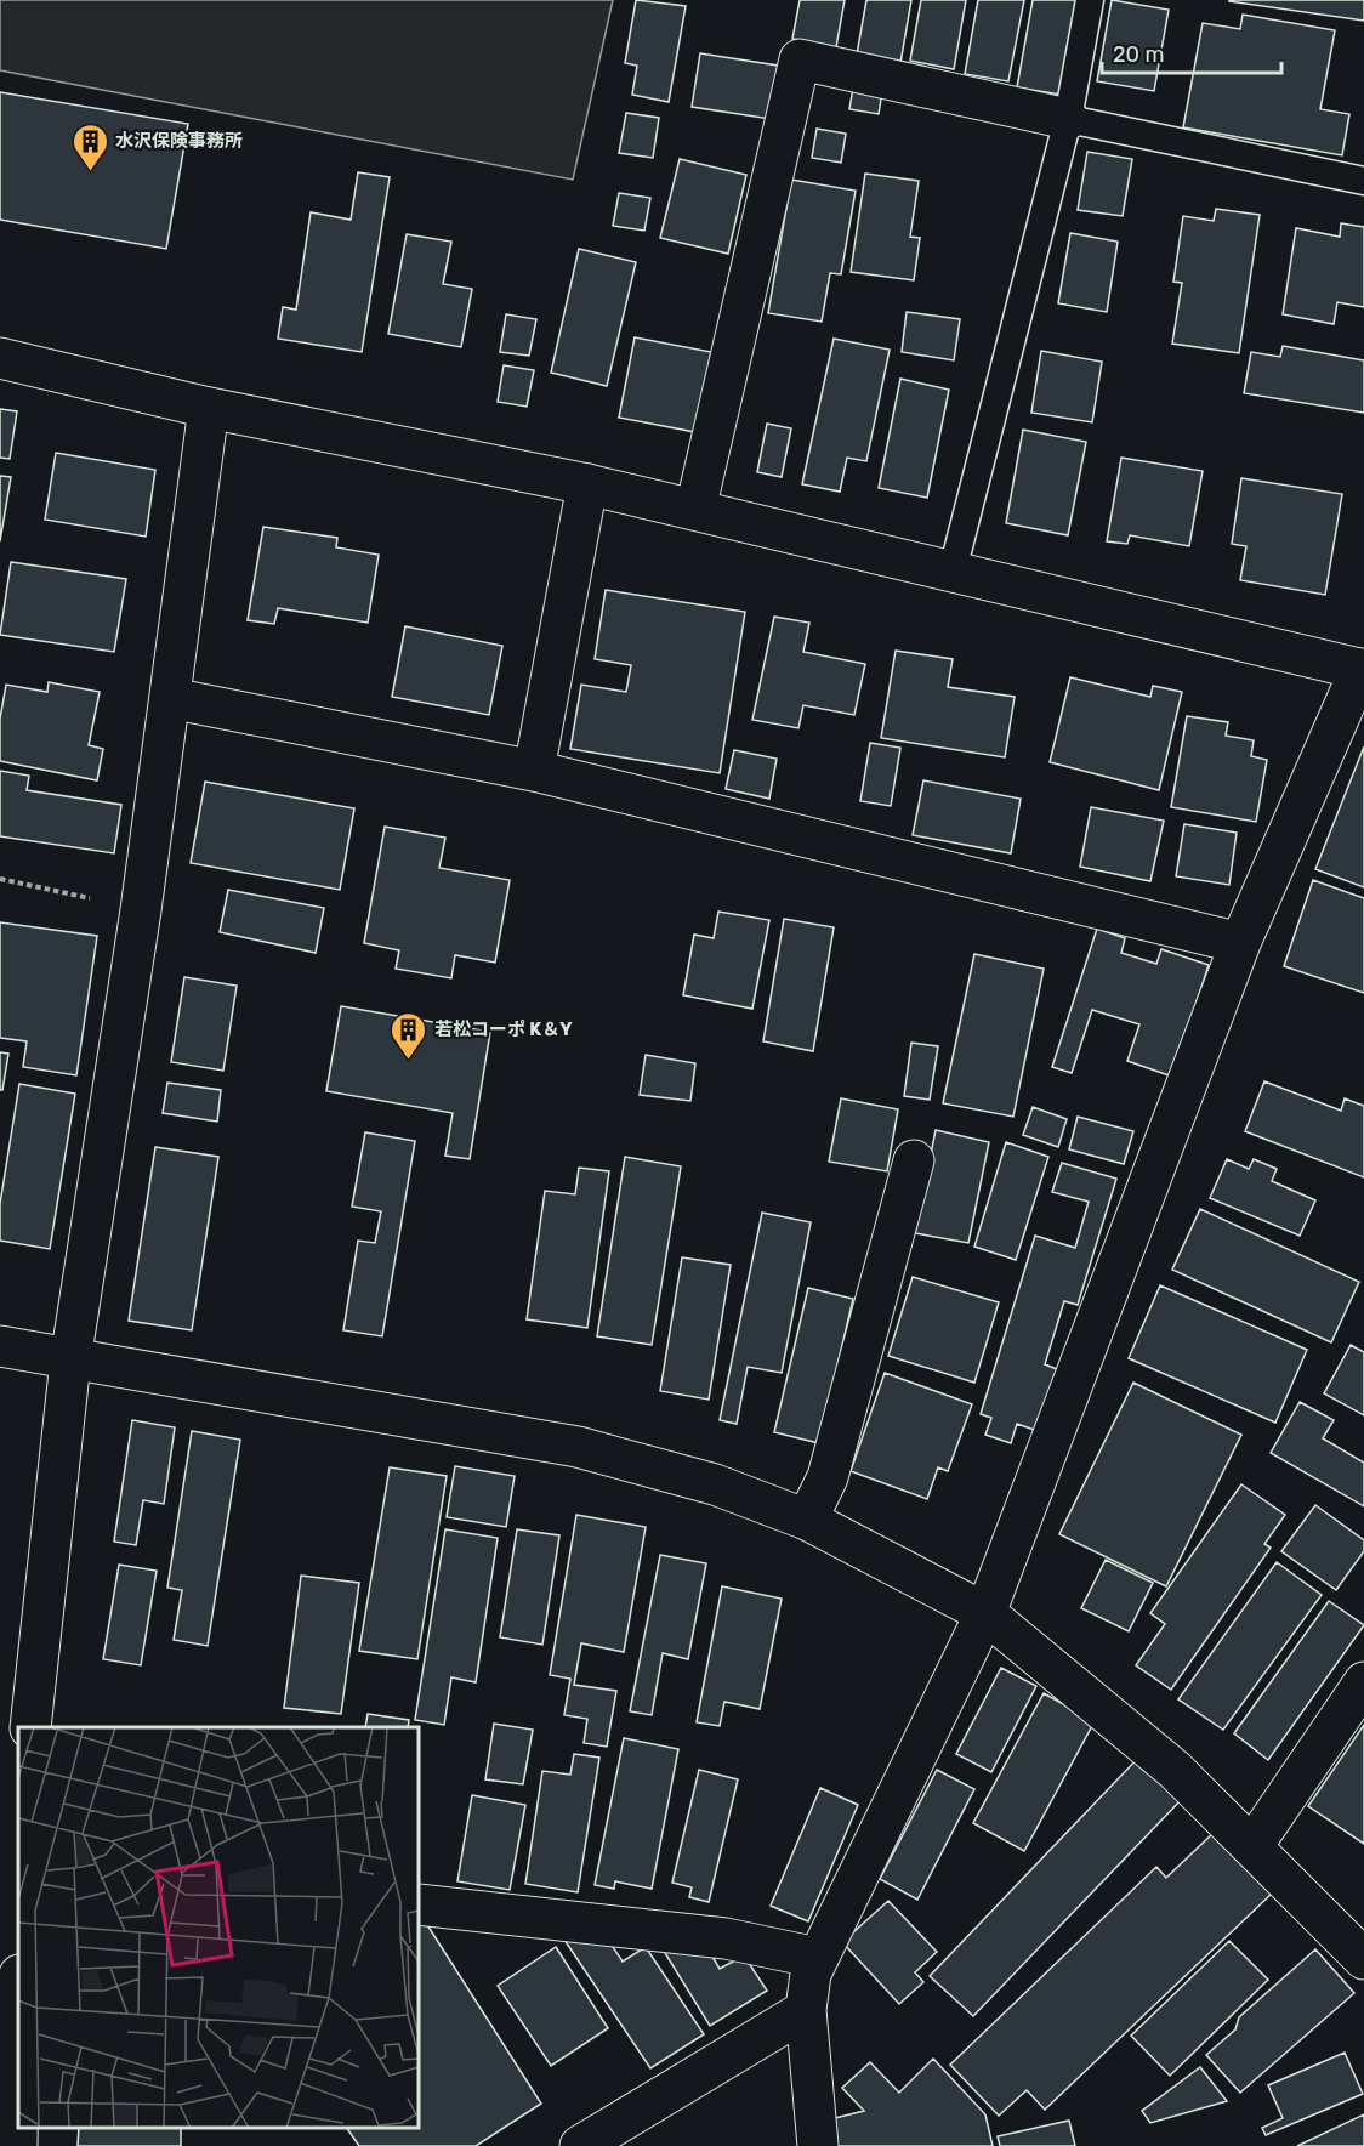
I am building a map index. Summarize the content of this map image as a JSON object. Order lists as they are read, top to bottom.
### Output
{
  "places": {
    "building": ["水沢保険事務所", "若松コーポ K＆Y"]
  },
  "scale_bar": "20 m"
}
